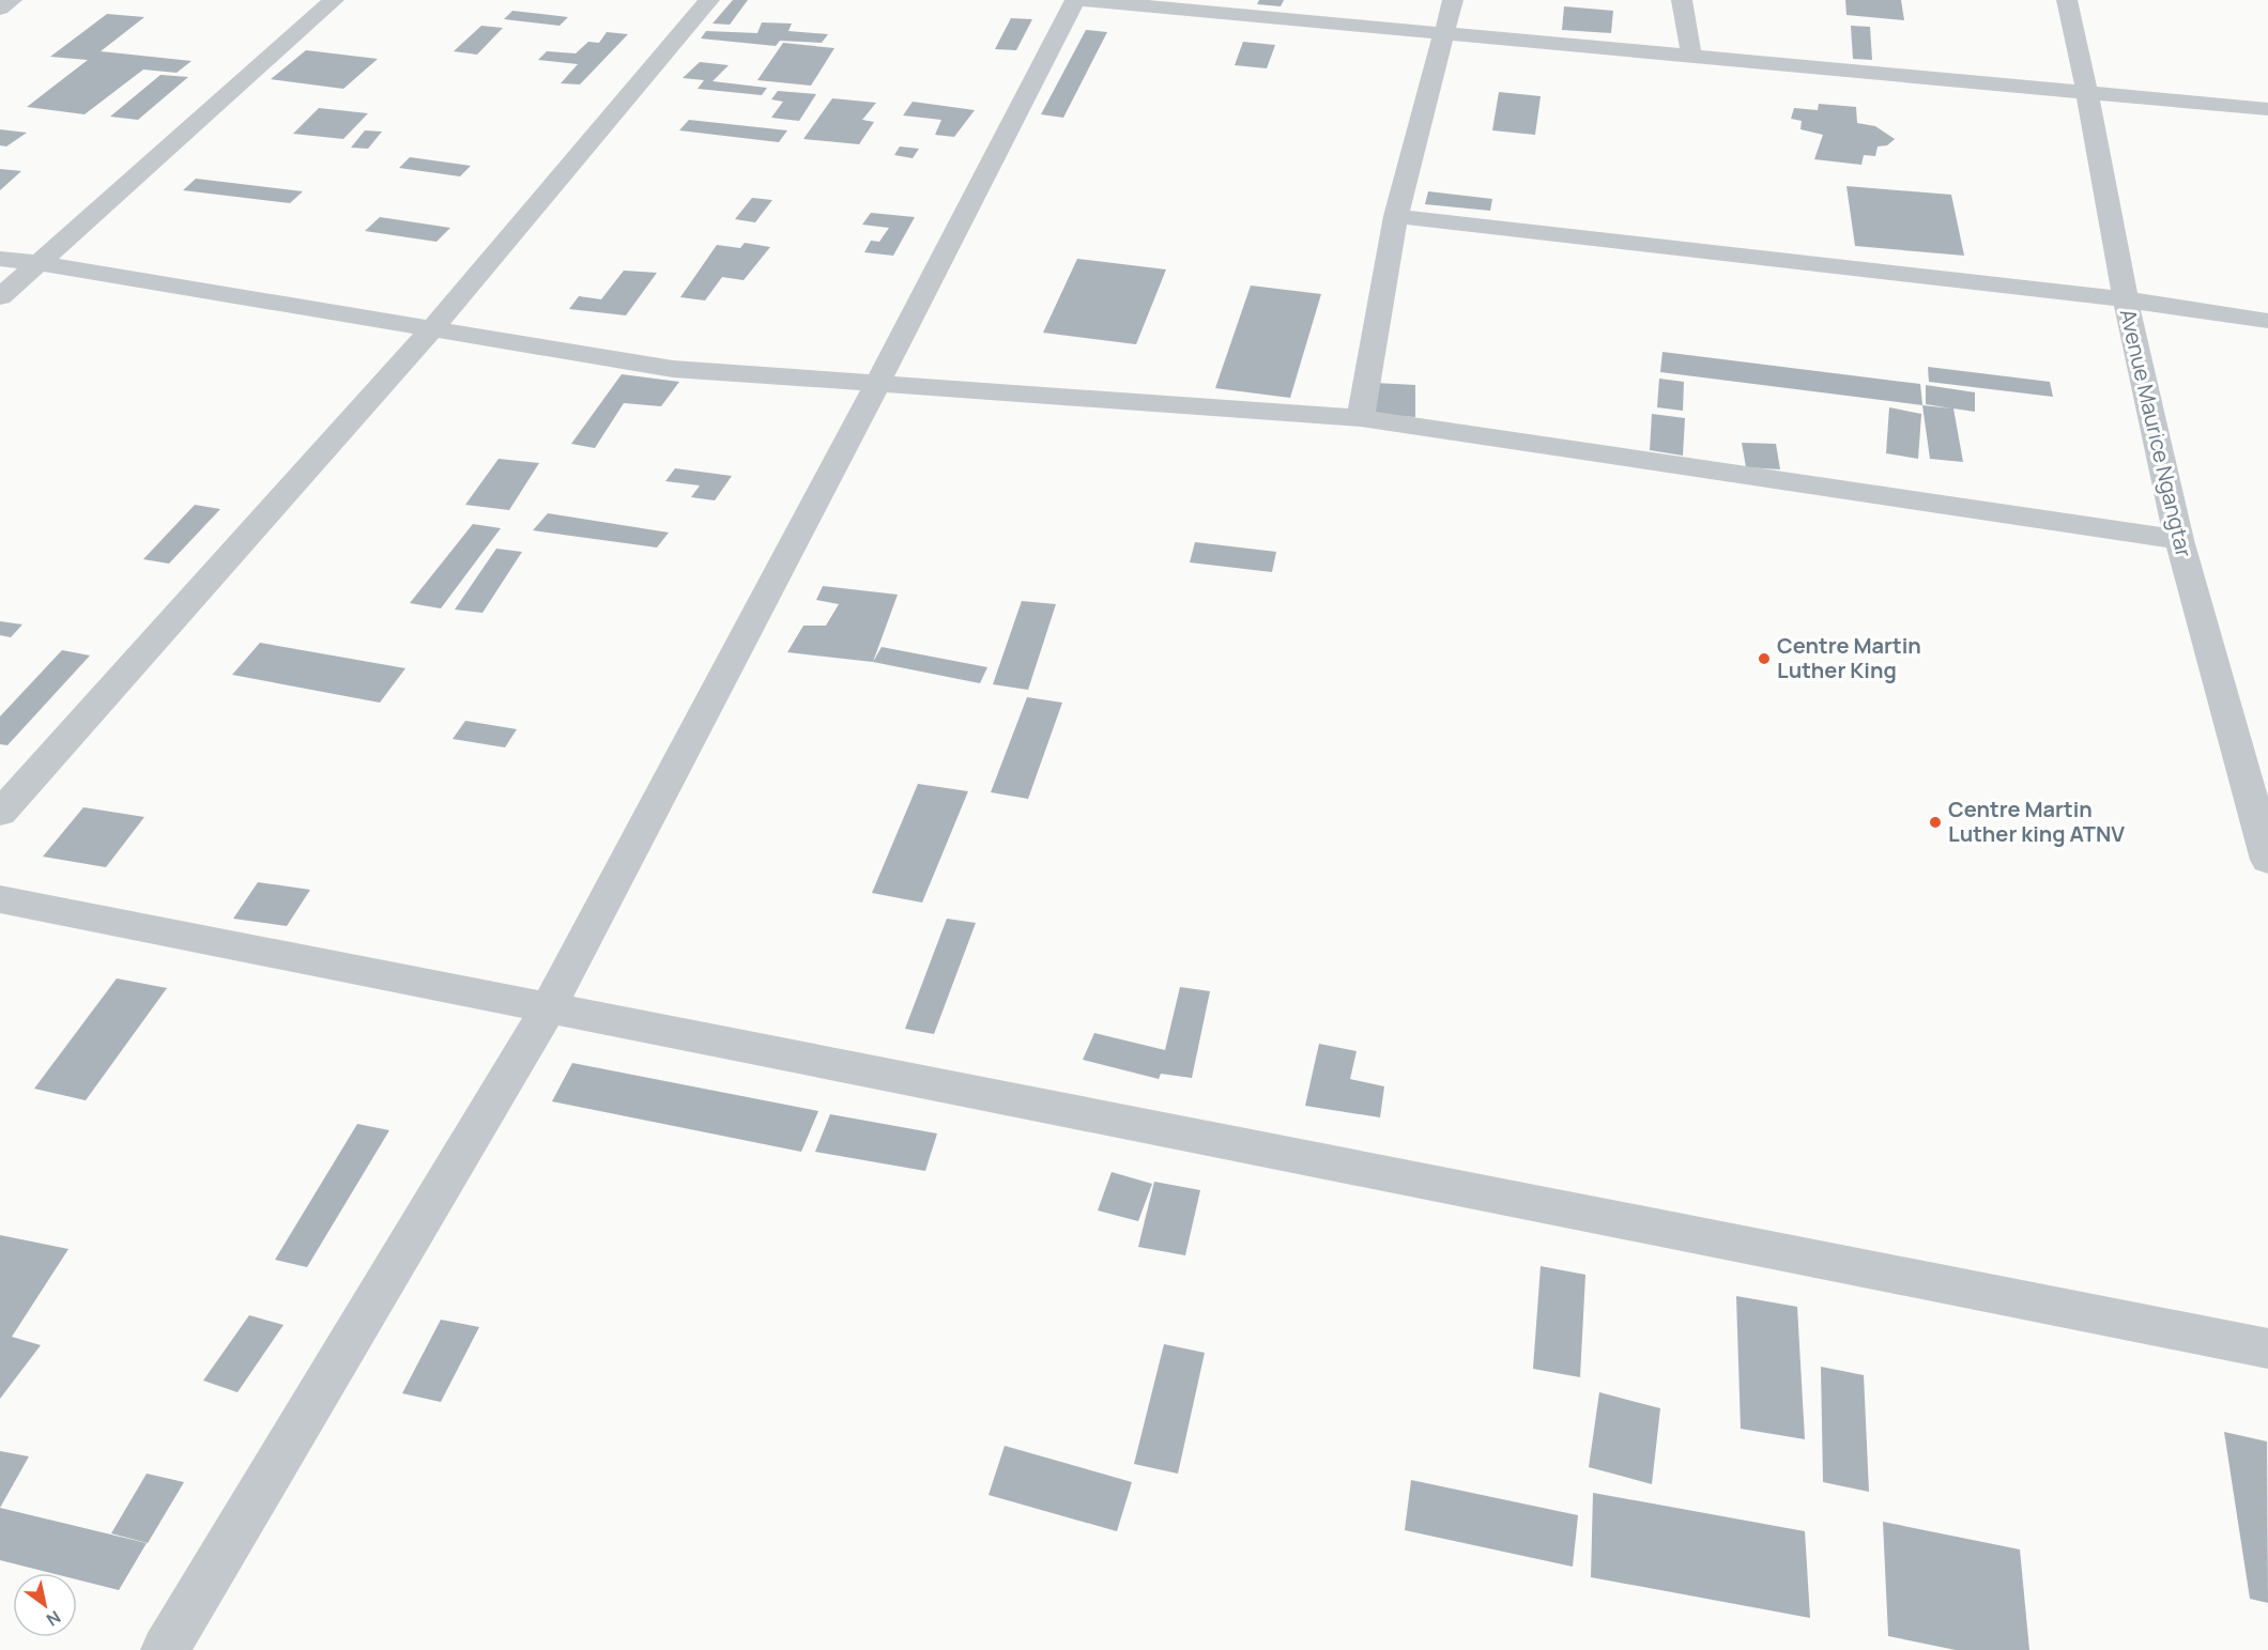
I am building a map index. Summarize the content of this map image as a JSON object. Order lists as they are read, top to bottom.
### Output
{
  "streets": {
    "street": ["Avenue Maurice Ngangtar"]
  },
  "places": ["Centre Martin Luther King", "Centre Martin Luther king ATNV"],
  "north": "bottom right"
}
